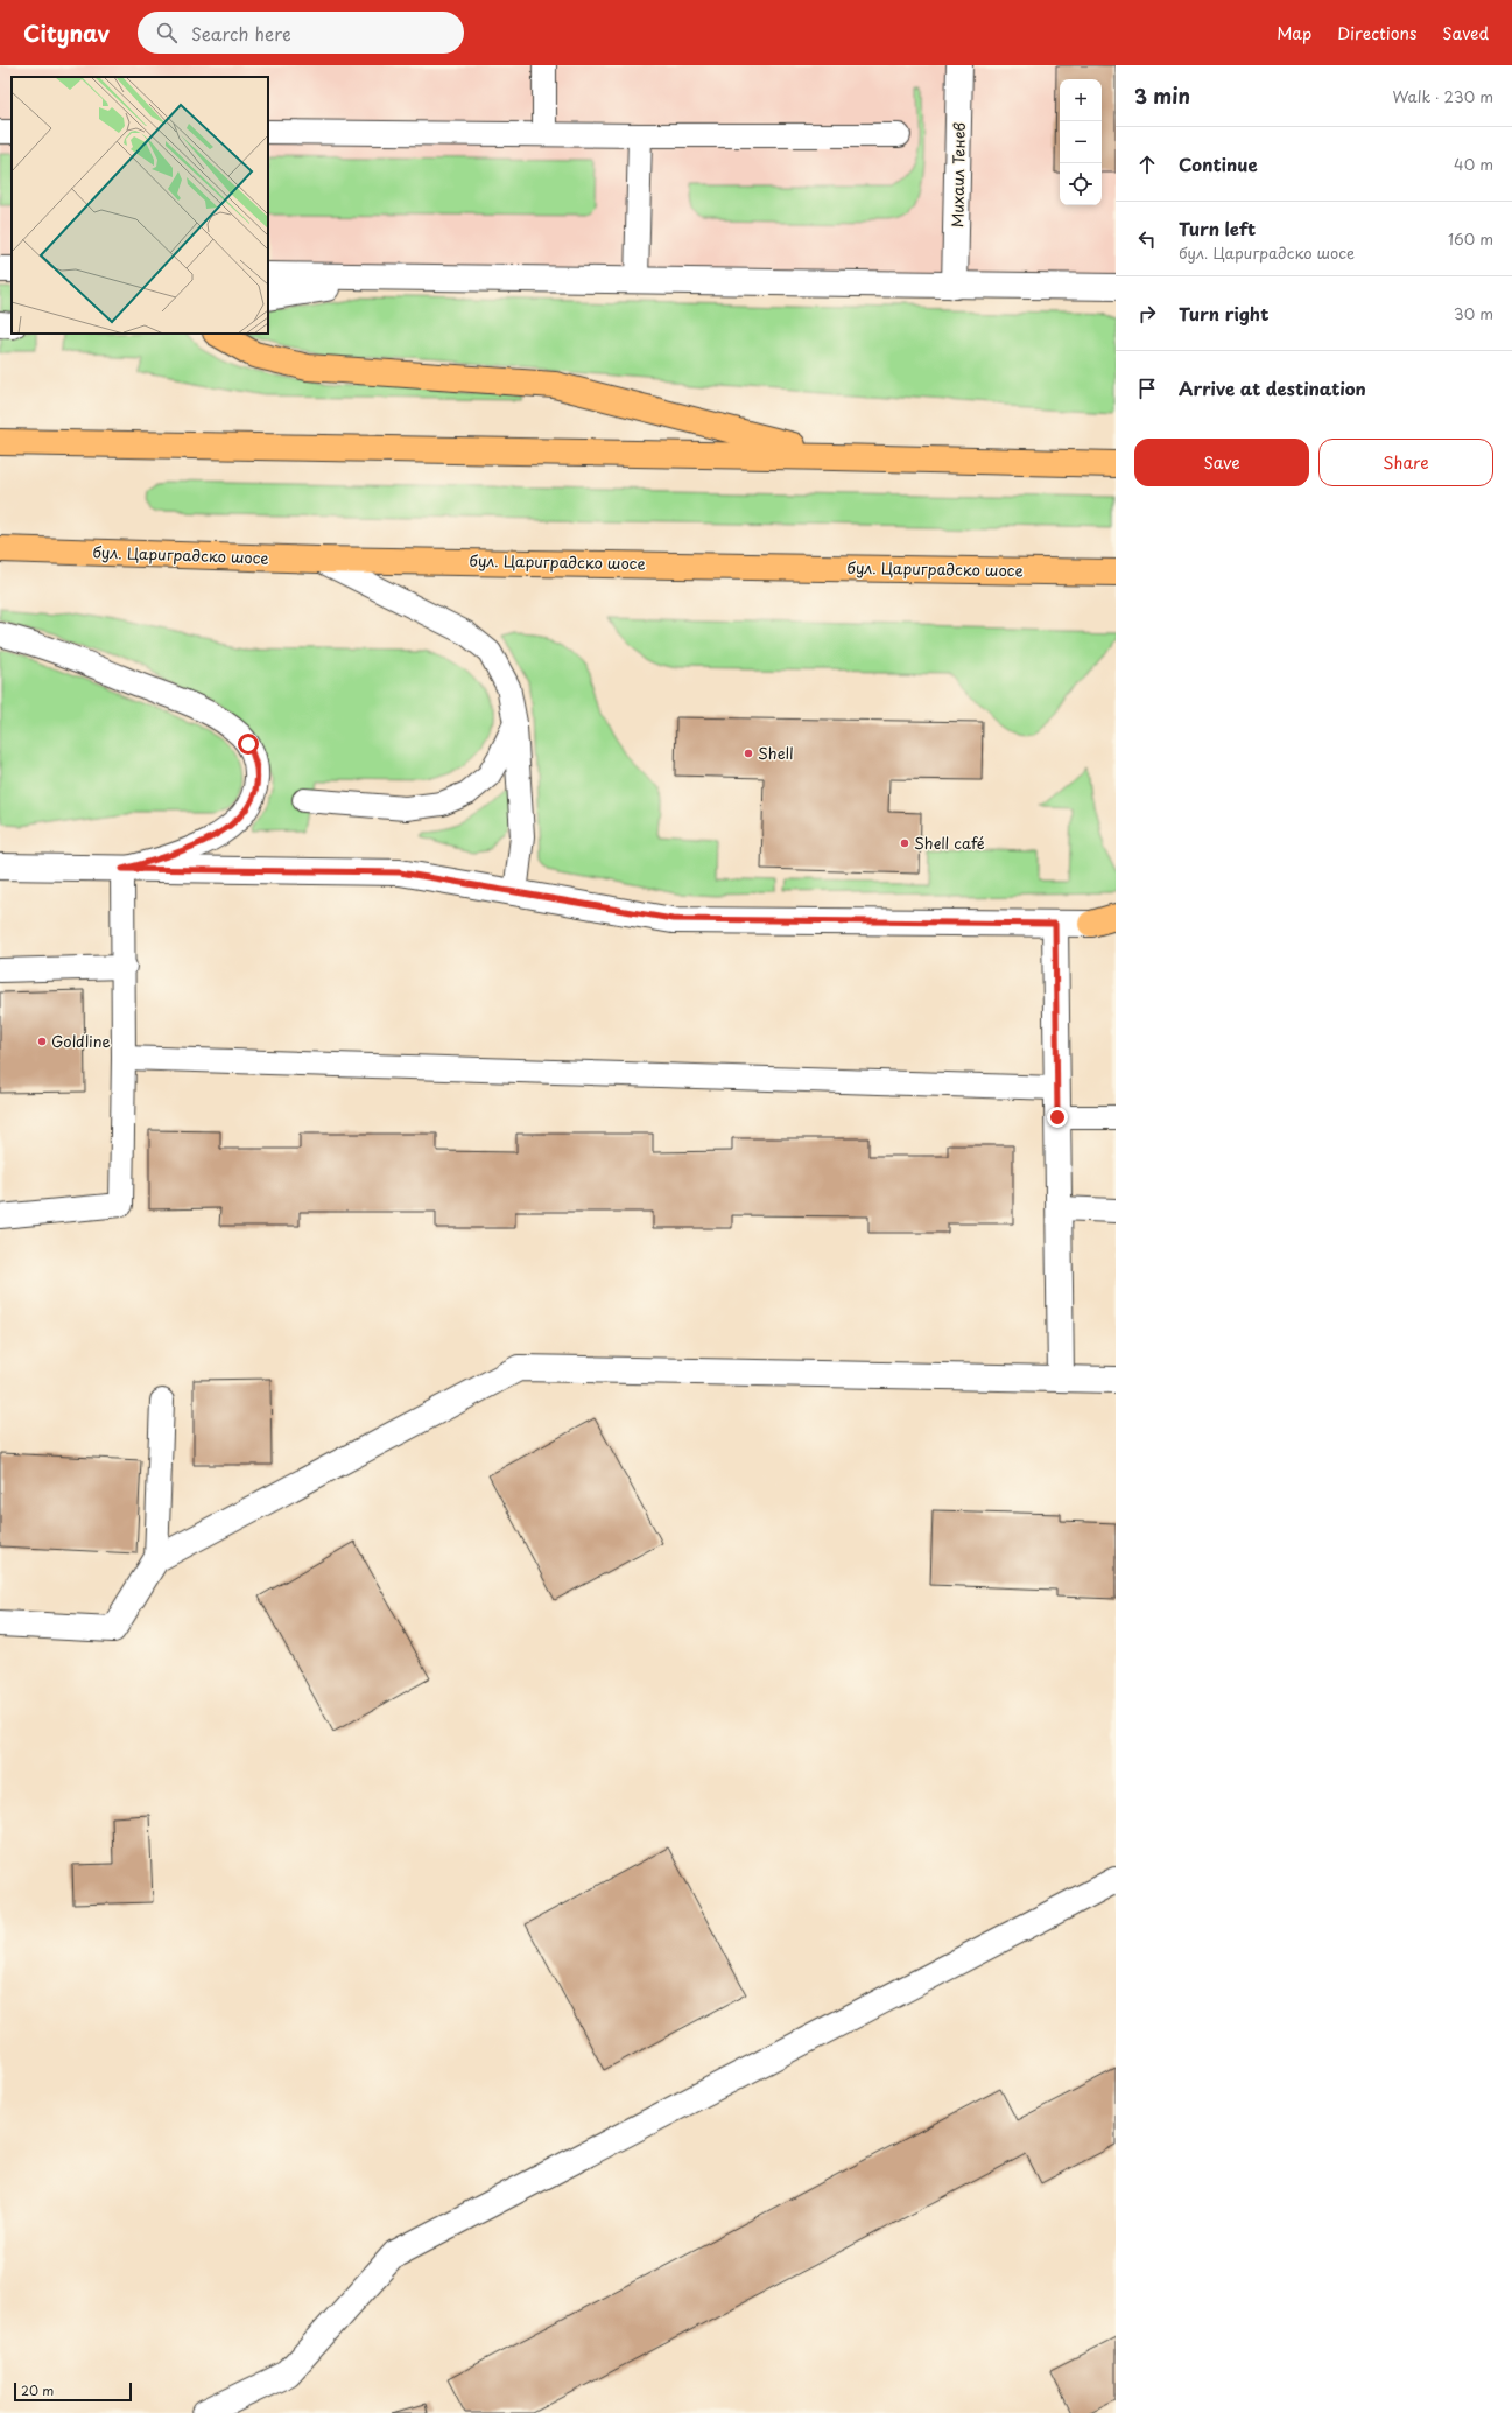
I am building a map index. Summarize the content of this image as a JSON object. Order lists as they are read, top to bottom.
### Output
{
  "streets": {
    "highway": ["бул. Цариградско шосе"],
    "street": ["Михаил Тенев"]
  },
  "places": ["Shell", "Shell café", "Goldline"],
  "scale_bar": "20 m",
  "page": {
    "header": "Citynav",
    "search": "Search here",
    "nav": ["Map", "Directions", "Saved"],
    "heading": ["3 min", "Walk · 230 m"],
    "map_buttons": ["+", "−"],
    "list": [
      ["Continue", "40 m"],
      ["Turn left", "бул. Цариградско шосе", "160 m"],
      ["Turn right", "30 m"],
      "Arrive at destination"
    ],
    "buttons": ["Save", "Share"],
    "scale": "20 m"
  }
}
